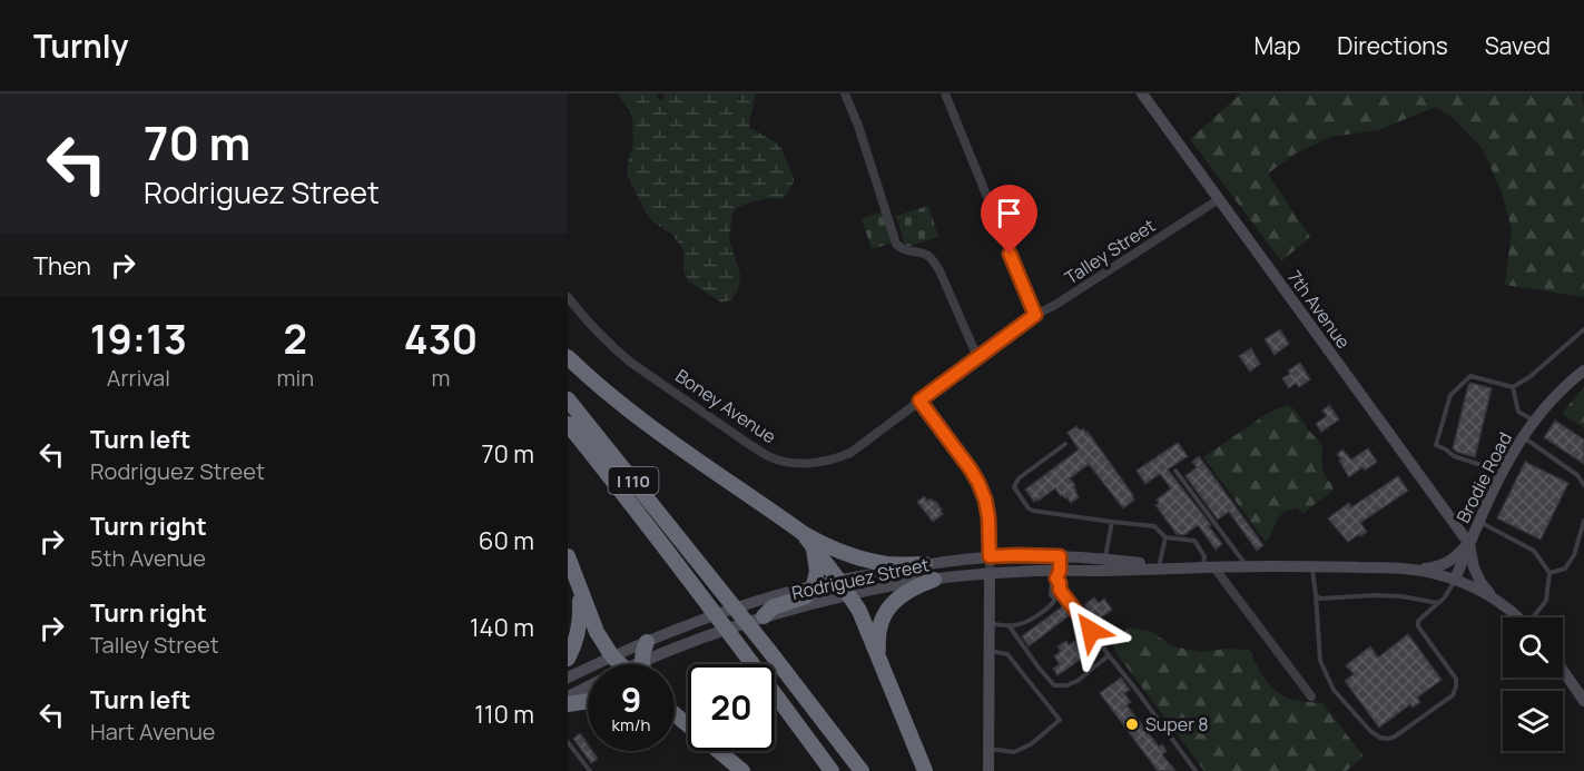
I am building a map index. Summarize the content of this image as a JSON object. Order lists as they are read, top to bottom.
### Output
{
  "streets": {
    "highway": ["I 110"],
    "main road": ["7th Avenue", "Brodie Road", "Rodriguez Street"],
    "street": ["Talley Street", "Boney Avenue"]
  },
  "crossings": [
    ["Talley Street", "7th Avenue"],
    ["Talley Street", "Boney Avenue"],
    ["7th Avenue", "Brodie Road"],
    ["Brodie Road", "Rodriguez Street"]
  ],
  "places": ["Super 8"],
  "page": {
    "header": "Turnly",
    "nav": ["Map", "Directions", "Saved"],
    "turn": ["70 m", "Rodriguez Street"],
    "then": "Then",
    "eta": [
      "19:13",
      "Arrival",
      "2",
      "min",
      "430",
      "m"
    ],
    "list": [
      {
        "name": "Turn left",
        "note": "Rodriguez Street",
        "value": "70 m"
      },
      {
        "name": "Turn right",
        "note": "5th Avenue",
        "value": "60 m"
      },
      {
        "name": "Turn right",
        "note": "Talley Street",
        "value": "140 m"
      },
      {
        "name": "Turn left",
        "note": "Hart Avenue",
        "value": "110 m"
      }
    ],
    "speed": "9 km/h",
    "limit": "20"
  }
}
